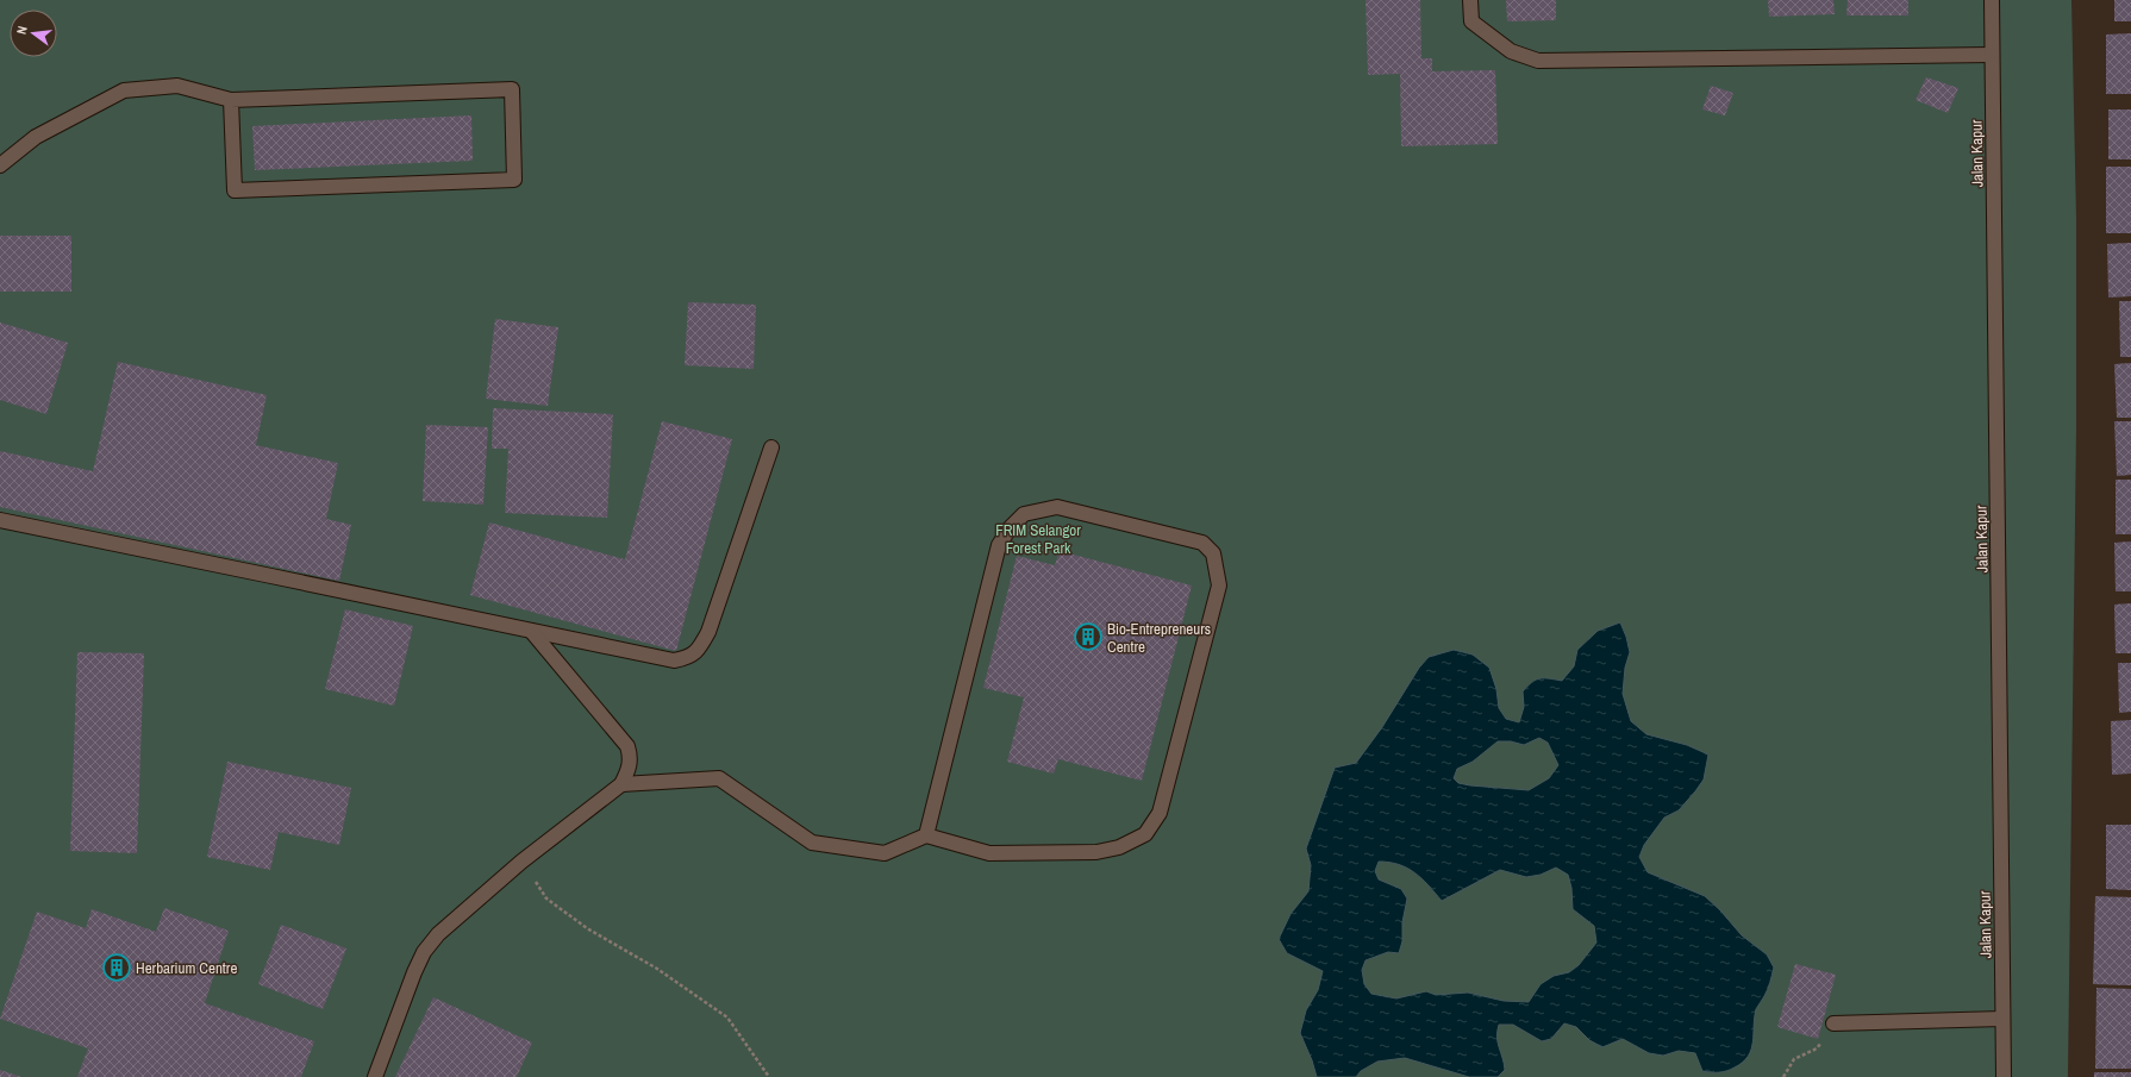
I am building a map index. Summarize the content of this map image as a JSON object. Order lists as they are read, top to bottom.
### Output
{
  "streets": {
    "street": ["Jalan Kapur"]
  },
  "parks": ["FRIM Selangor Forest Park"],
  "places": {
    "building": ["Bio-Entrepreneurs Centre", "Herbarium Centre"]
  },
  "north": "left"
}
